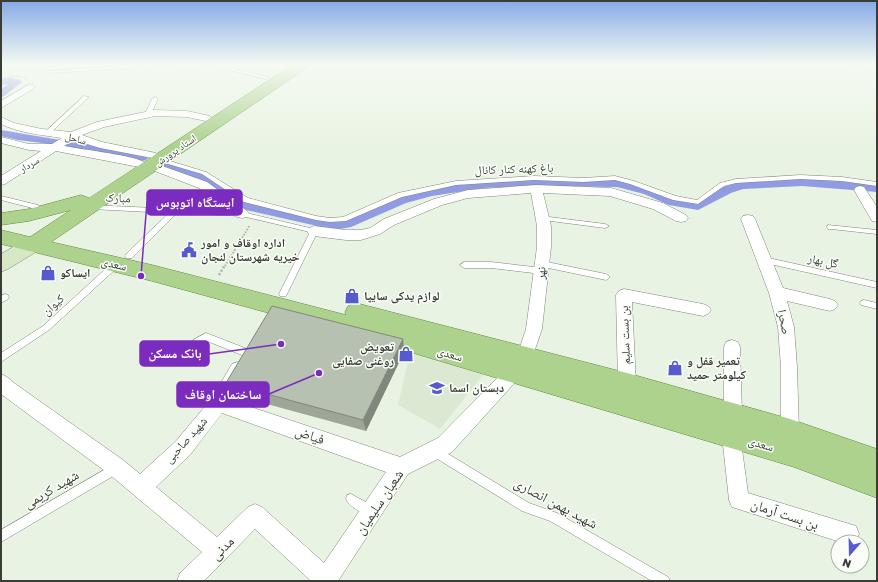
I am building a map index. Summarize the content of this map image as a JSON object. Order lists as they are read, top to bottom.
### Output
{
  "streets": {
    "main road": ["استاد پرورش", "سعدی"],
    "street": [
      "ساحل",
      "سردار",
      "نهر",
      "صحرا",
      "بن بست سلیم",
      "فیاض",
      "شهید صاحبی",
      "شعبان سلیمیان",
      "بن بست آرمان",
      "مدنی"
    ],
    "lane": [
      "باغ کهنه کنار کانال",
      "مبارک",
      "گل بهار",
      "کیوان",
      "شهید کریمی",
      "شهید بهمن انصاری"
    ]
  },
  "crossings": [
    ["ساحل", "استاد پرورش"],
    ["ساحل", "سردار"],
    ["ساحل", "باغ کهنه کنار کانال"],
    ["استاد پرورش", "سردار"],
    ["استاد پرورش", "باغ کهنه کنار کانال"],
    ["استاد پرورش", "مبارک"],
    ["استاد پرورش", "سعدی"],
    ["مبارک", "کیوان"],
    ["گل بهار", "صحرا"],
    ["سعدی", "نهر"],
    ["سعدی", "کیوان"],
    ["سعدی", "صحرا"],
    ["سعدی", "بن بست سلیم"],
    ["سعدی", "شعبان سلیمیان"],
    ["سعدی", "بن بست آرمان"],
    ["نهر", "شعبان سلیمیان"],
    ["فیاض", "شهید صاحبی"],
    ["فیاض", "شعبان سلیمیان"],
    ["شعبان سلیمیان", "شهید بهمن انصاری"],
    ["شعبان سلیمیان", "مدنی"]
  ],
  "places": {
    "public building": ["اداره اوقاف و امور خیریه شهرستان لنجان"],
    "shop": [
      "ایساکو",
      "لوازم یدکی سایپا",
      "تعویض روغنی صفایی",
      "تعمیر قفل و کیلومتر حمید"
    ],
    "other": ["ایستگاه اتوبوس", "بانک مسکن", "ساختمان اوقاف"],
    "school or university": ["دبستان اسما"]
  },
  "north": "bottom"
}
